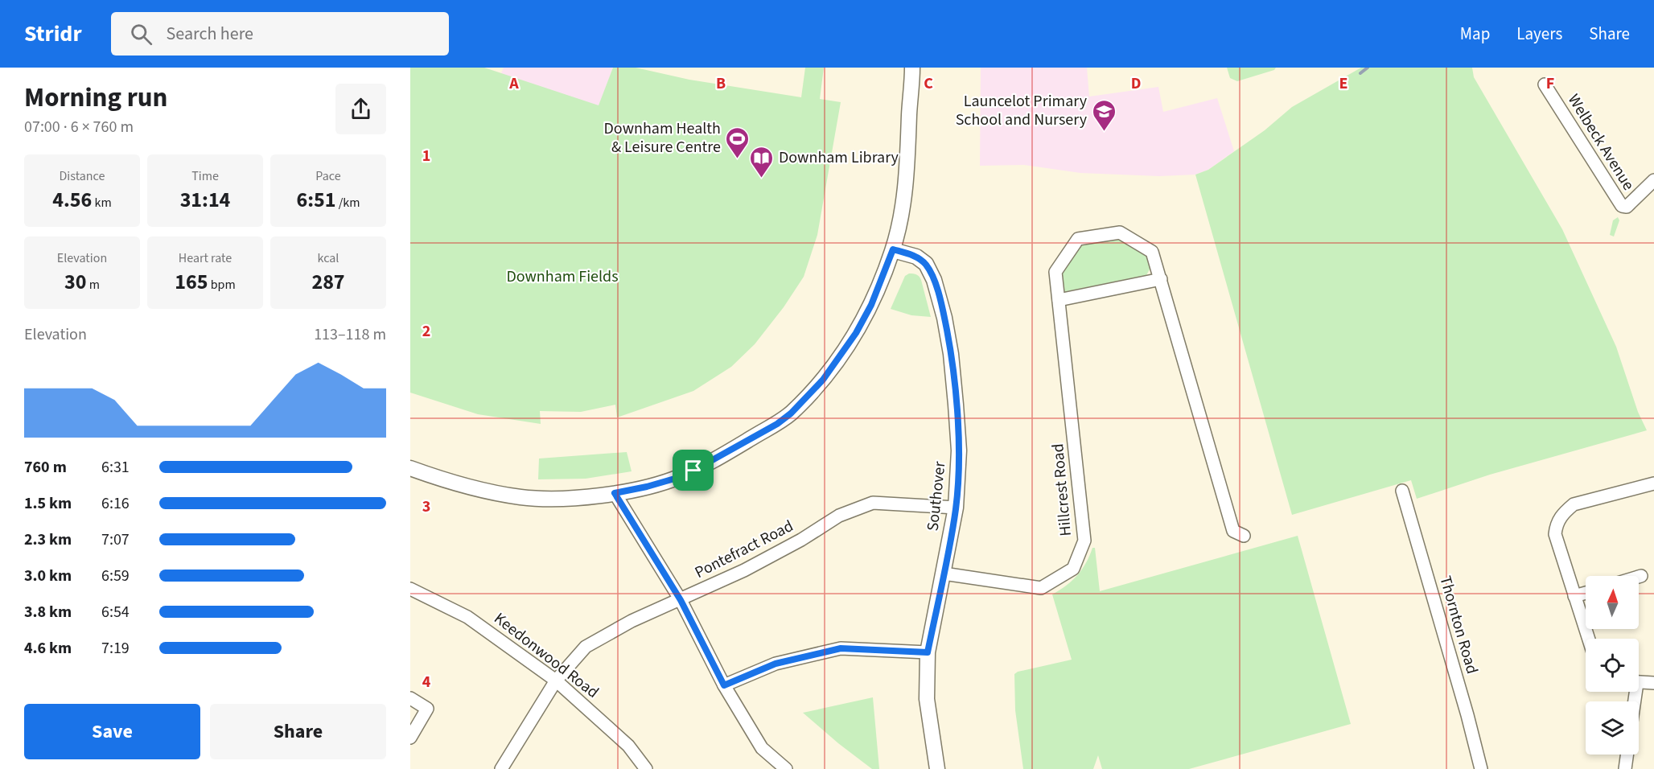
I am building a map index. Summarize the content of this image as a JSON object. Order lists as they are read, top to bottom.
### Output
{
  "streets": {
    "street": [
      "Welbeck Avenue",
      "Hillcrest Road",
      "Southover",
      "Pontefract Road",
      "Thornton Road",
      "Keedonwood Road"
    ]
  },
  "crossings": [
    ["Hillcrest Road", "Southover"],
    ["Southover", "Pontefract Road"],
    ["Pontefract Road", "Keedonwood Road"]
  ],
  "parks": ["Downham Fields"],
  "places": {
    "school or university": ["Launcelot Primary School and Nursery"],
    "sports": ["Downham Health & Leisure Centre"],
    "library": ["Downham Library"]
  },
  "north": "top",
  "page": {
    "header": "Stridr",
    "search": "Search here",
    "nav": ["Map", "Layers", "Share"],
    "heading": ["Morning run", "07:00 · 6 × 760 m"],
    "stats": [
      ["Distance", "4.56 km"],
      ["Time", "31:14"],
      ["Pace", "6:51 /km"],
      ["Elevation", "30 m"],
      ["Heart rate", "165 bpm"],
      ["kcal", "287"]
    ],
    "chart": ["Elevation", "113–118 m"],
    "list": [
      {
        "name": "760 m",
        "note": "6:31"
      },
      {
        "name": "1.5 km",
        "note": "6:16"
      },
      {
        "name": "2.3 km",
        "note": "7:07"
      },
      {
        "name": "3.0 km",
        "note": "6:59"
      },
      {
        "name": "3.8 km",
        "note": "6:54"
      },
      {
        "name": "4.6 km",
        "note": "7:19"
      }
    ],
    "buttons": ["Save", "Share"]
  },
  "grid": {
    "columns": [
      "A",
      "B",
      "C",
      "D",
      "E",
      "F"
    ],
    "rows": [
      "1",
      "2",
      "3",
      "4"
    ]
  }
}
